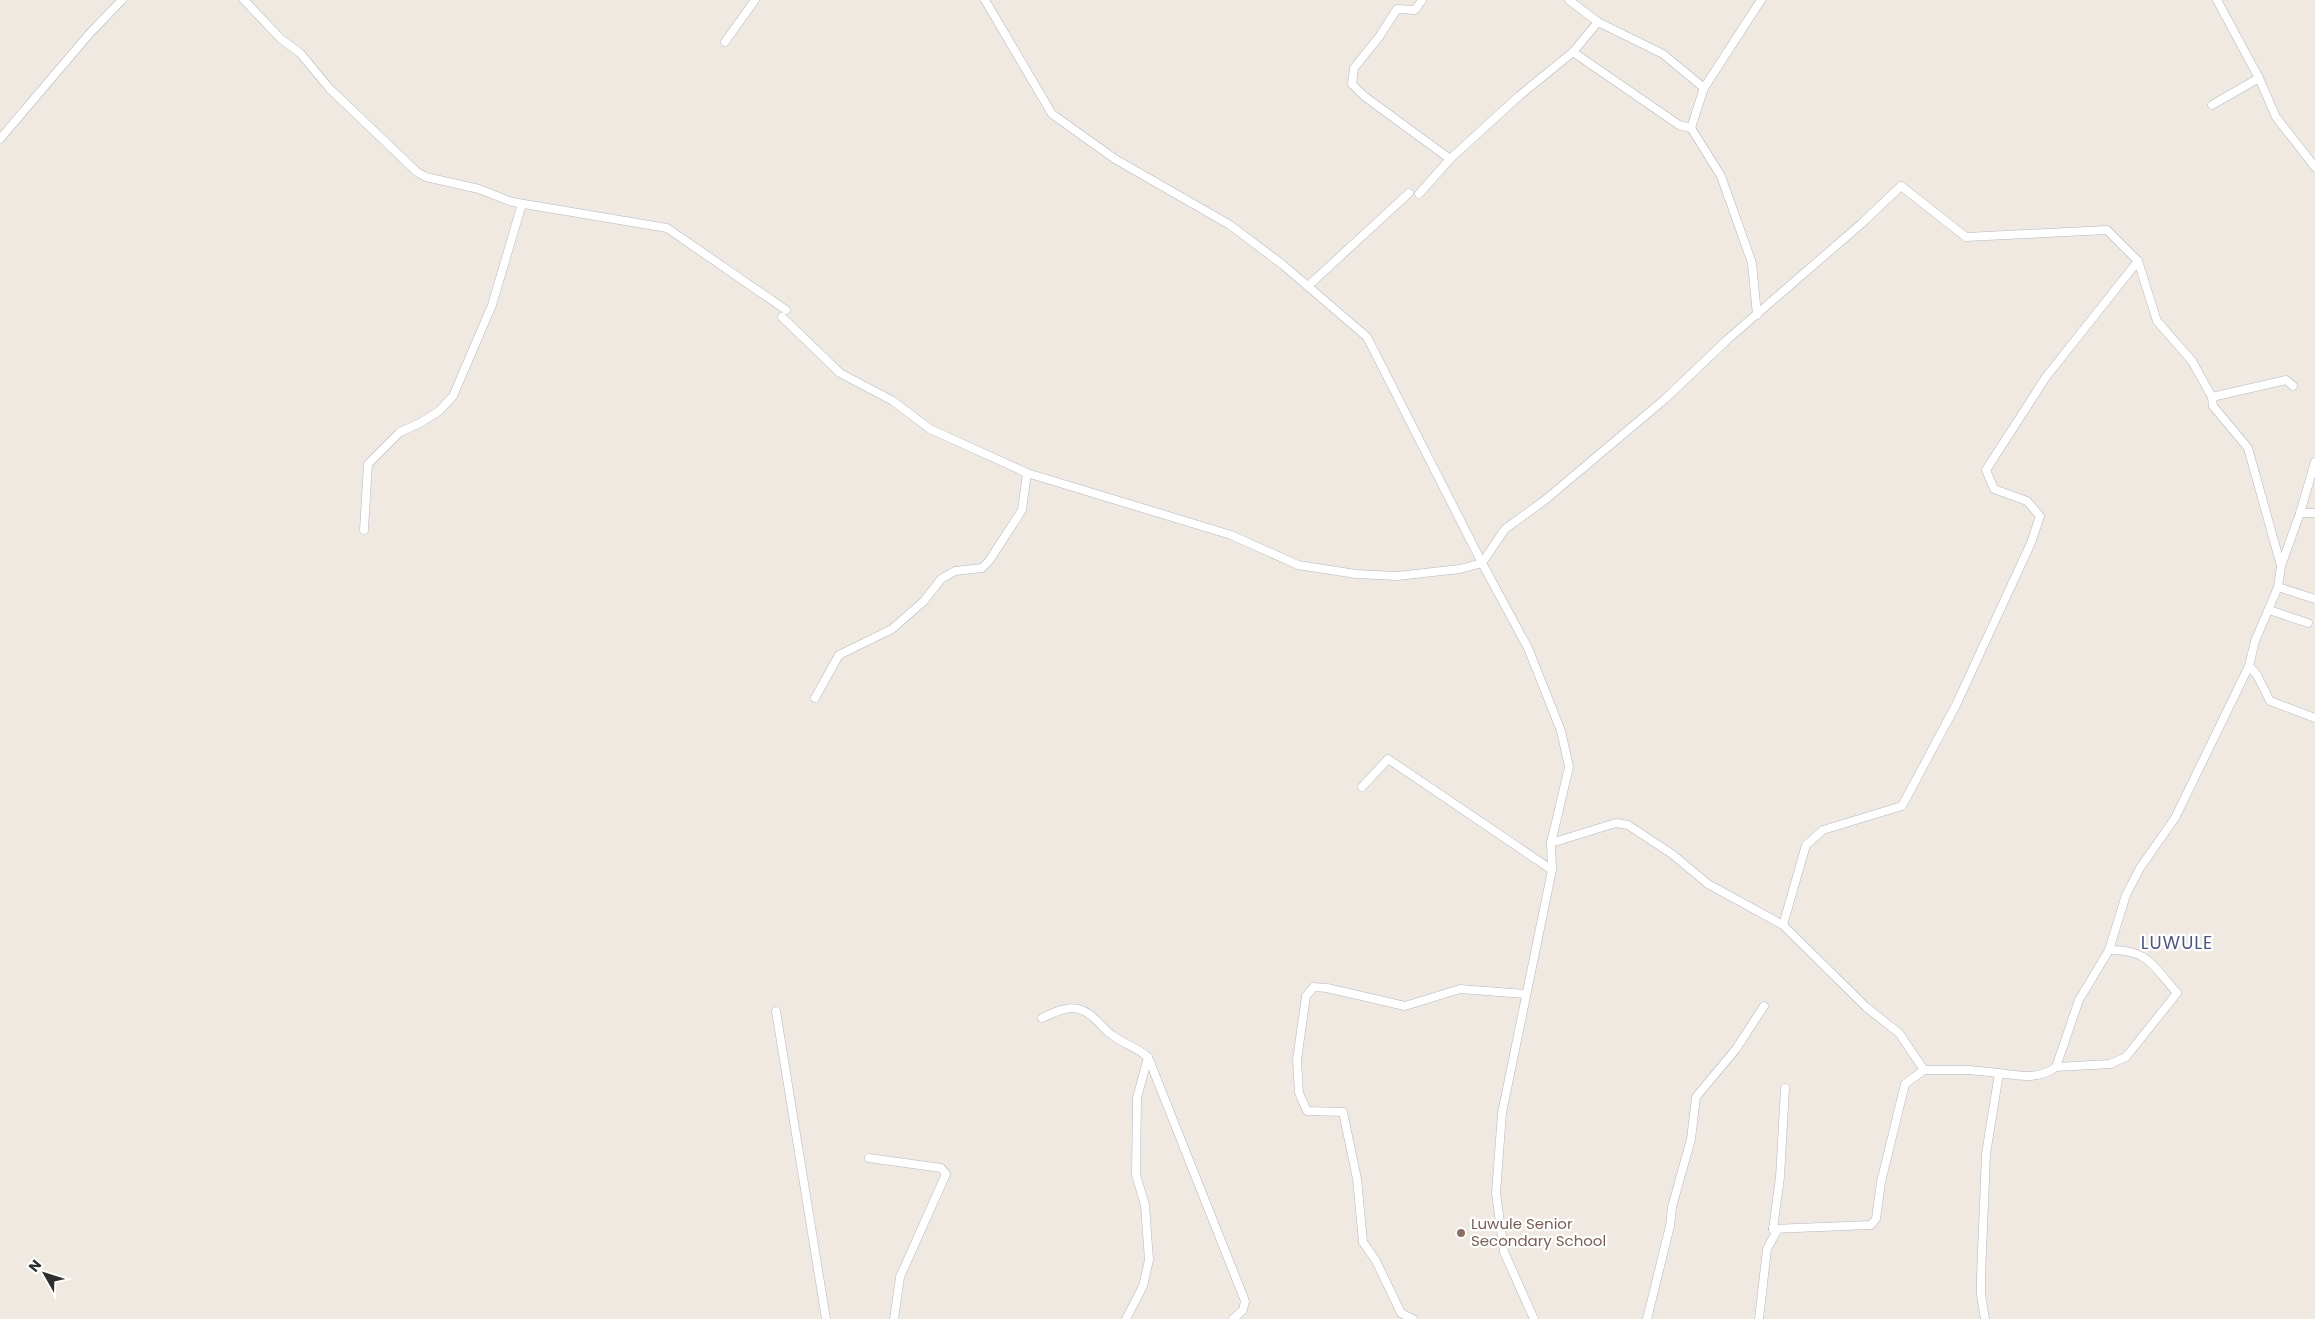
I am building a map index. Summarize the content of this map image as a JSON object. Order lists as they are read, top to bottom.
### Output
{
  "districts": ["LUWULE"],
  "places": ["Luwule Senior Secondary School"],
  "north": "top left"
}
